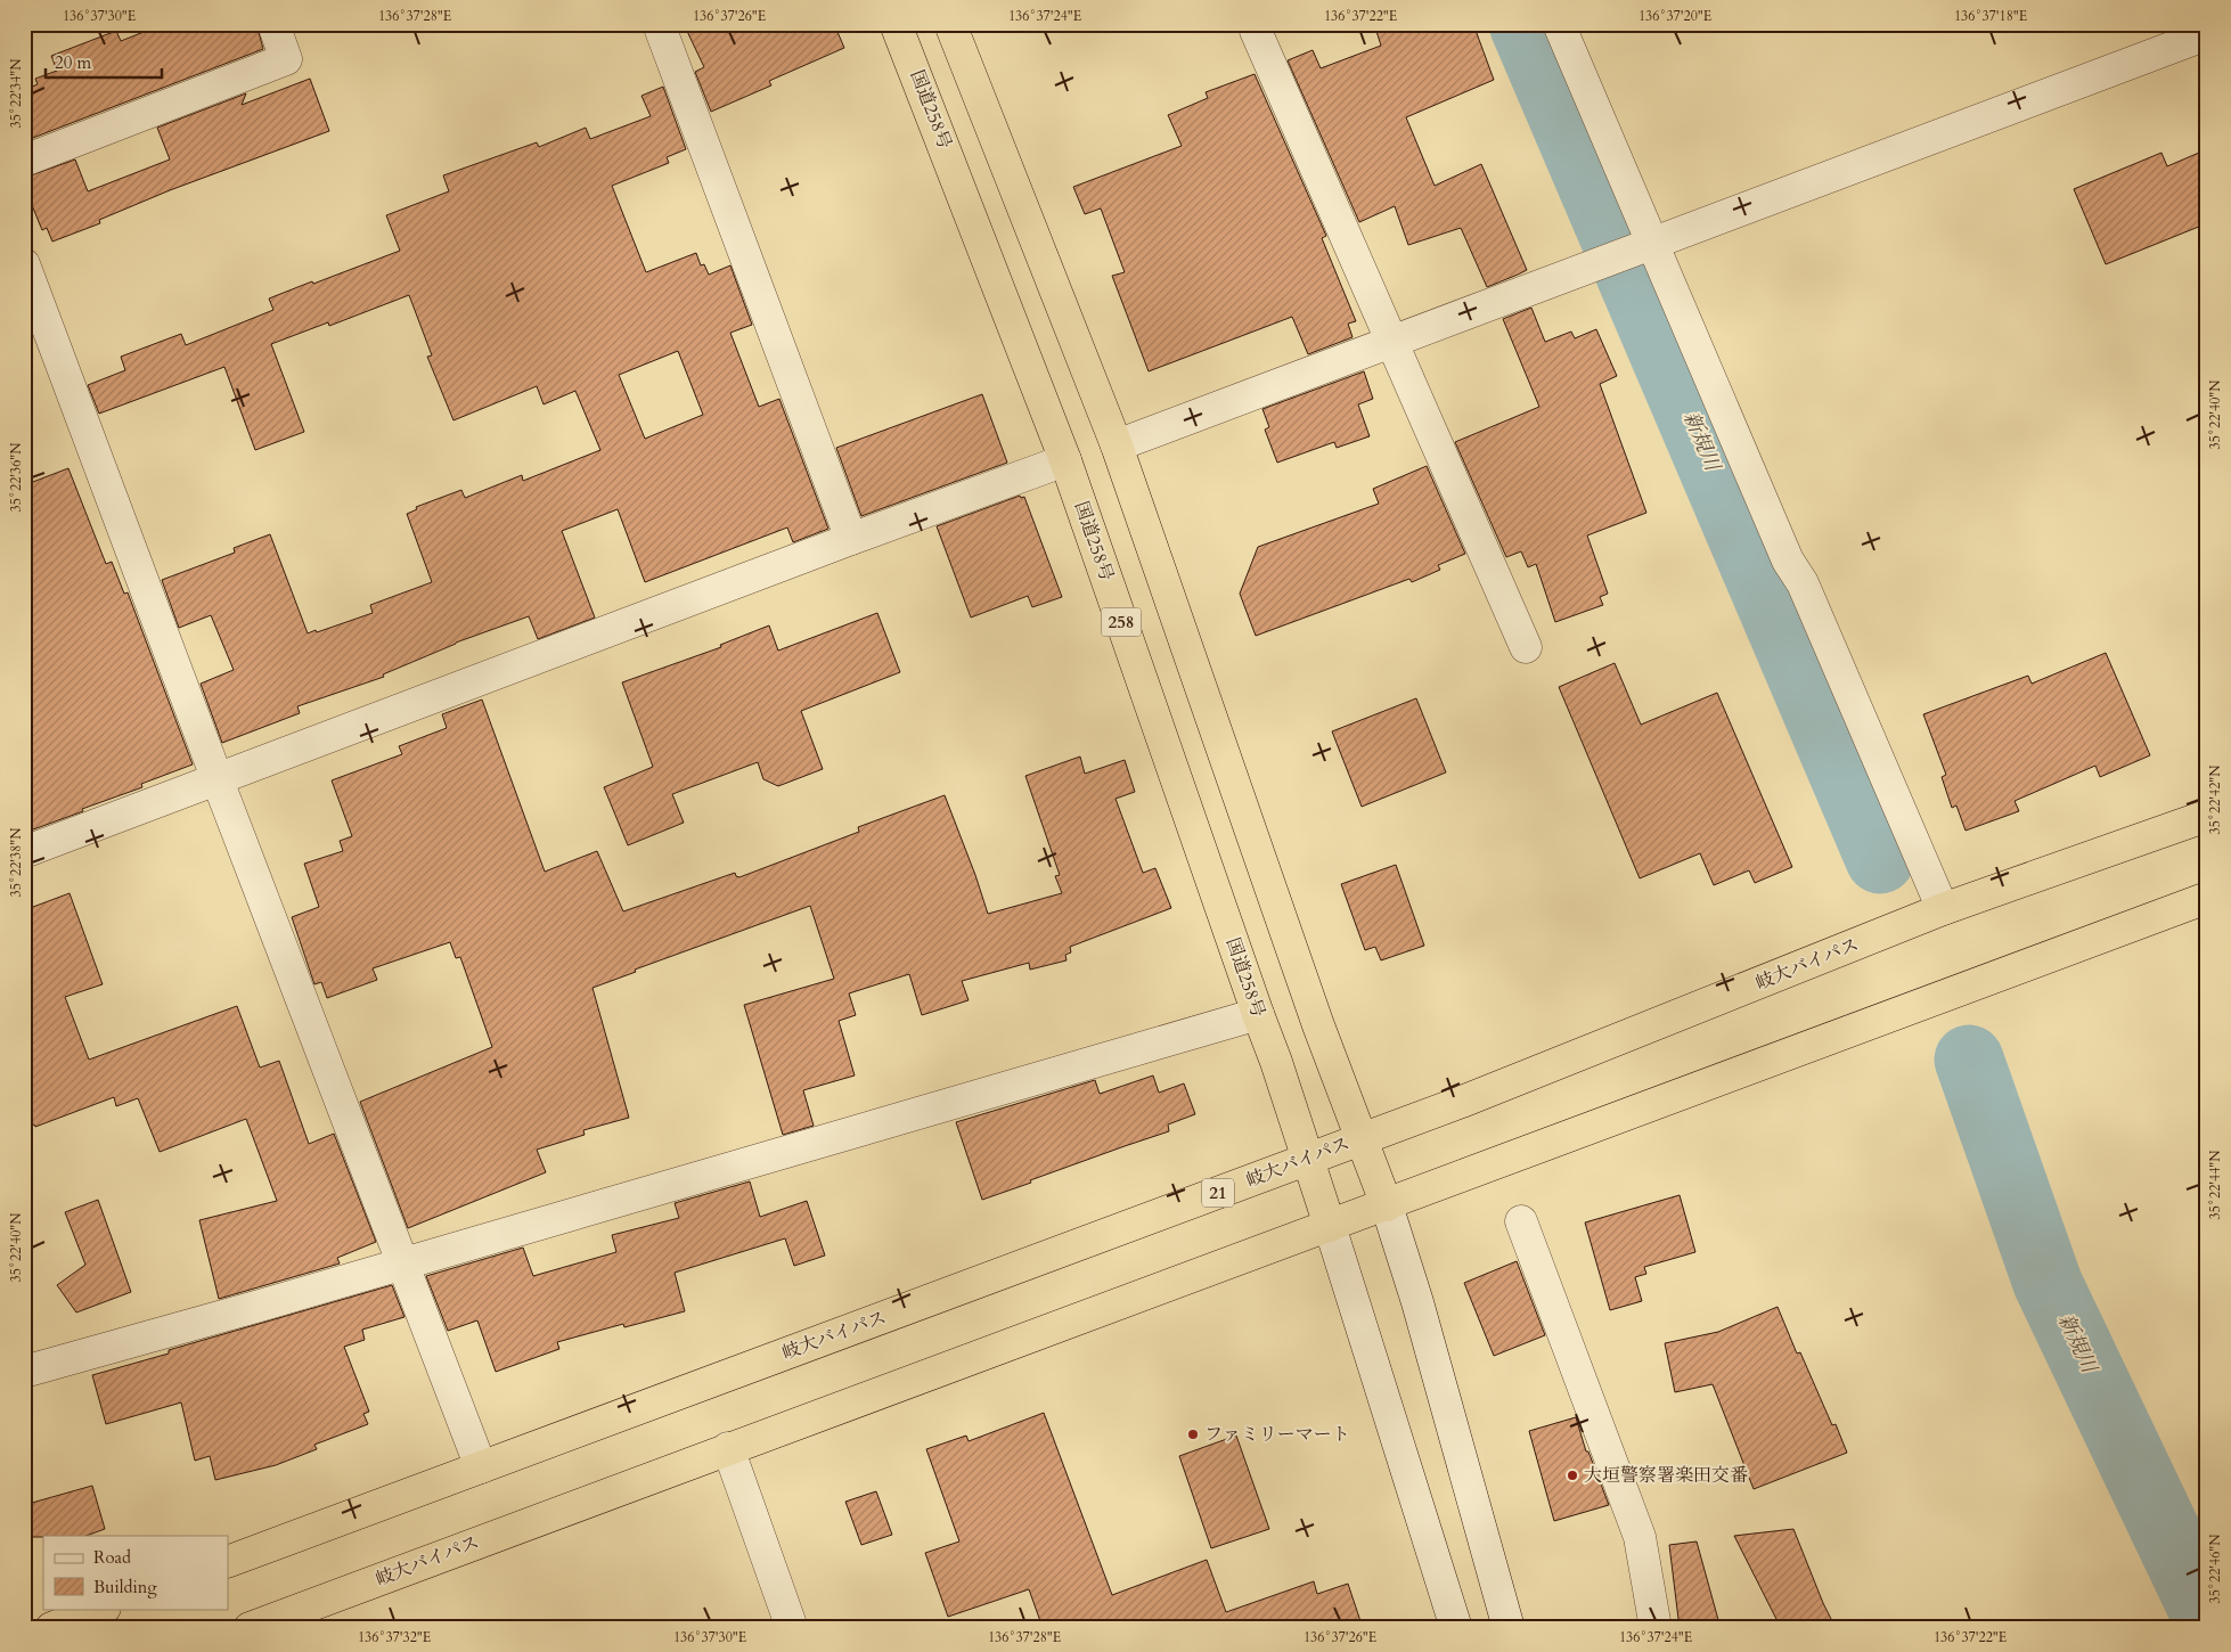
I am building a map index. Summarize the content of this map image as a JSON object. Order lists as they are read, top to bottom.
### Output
{
  "streets": {
    "highway": [
      "国道258号",
      "258",
      "岐大バイパス",
      "21"
    ]
  },
  "crossings": [
    ["国道258号", "岐大バイパス"]
  ],
  "water": ["新規川"],
  "places": ["ファミリーマート", "大垣警察署楽田交番"],
  "legend": ["Road", "Building"],
  "scale_bar": "20 m",
  "coordinates": [
    "136°37'30\"E",
    "136°37'28\"E",
    "136°37'26\"E",
    "136°37'24\"E",
    "136°37'22\"E",
    "136°37'20\"E",
    "136°37'18\"E",
    "35°22'34\"N",
    "35°22'40\"N",
    "35°22'36\"N",
    "35°22'42\"N",
    "35°22'38\"N",
    "35°22'44\"N",
    "35°22'46\"N",
    "136°37'32\"E"
  ]
}
